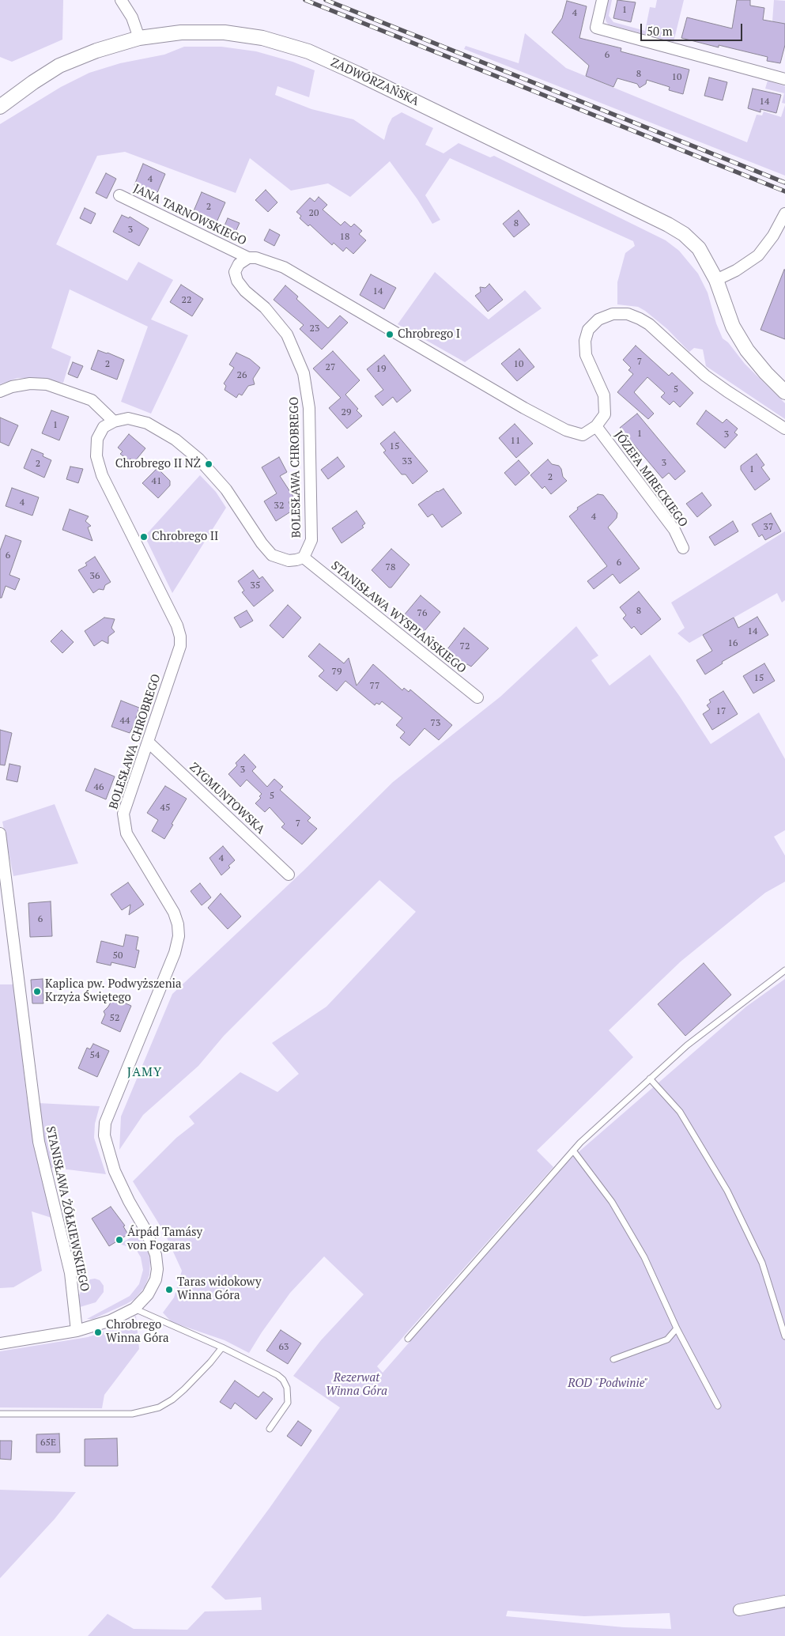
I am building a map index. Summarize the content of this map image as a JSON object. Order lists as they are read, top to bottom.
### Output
{
  "streets": {
    "street": [
      "ZADWÓRZAŃSKA",
      "JANA TARNOWSKIEGO",
      "BOLESŁAWA CHROBREGO",
      "JÓZEFA MIRECKIEGO",
      "STANISŁAWA WYSPIAŃSKIEGO",
      "ZYGMUNTOWSKA",
      "STANISŁAWA ŻÓŁKIEWSKIEGO"
    ]
  },
  "crossings": [
    ["JANA TARNOWSKIEGO", "BOLESŁAWA CHROBREGO"],
    ["BOLESŁAWA CHROBREGO", "STANISŁAWA WYSPIAŃSKIEGO"],
    ["BOLESŁAWA CHROBREGO", "ZYGMUNTOWSKA"],
    ["BOLESŁAWA CHROBREGO", "STANISŁAWA ŻÓŁKIEWSKIEGO"]
  ],
  "districts": ["JAMY"],
  "parks": ["Rezerwat Winna Góra", "ROD \"Podwinie\""],
  "places": [
    "Chrobrego I",
    "Chrobrego II NŻ",
    "Chrobrego II",
    "Kaplica pw. Podwyższenia Krzyża Świętego",
    "Árpád Tamásy von Fogaras",
    "Taras widokowy Winna Góra",
    "Chrobrego Winna Góra"
  ],
  "house_numbers": [
    "1",
    "4",
    "6",
    "8",
    "10",
    "14",
    "4",
    "2",
    "20",
    "8",
    "3",
    "18",
    "14",
    "22",
    "23",
    "7",
    "2",
    "10",
    "27",
    "19",
    "26",
    "5",
    "29",
    "1",
    "1",
    "3",
    "11",
    "15",
    "33",
    "3",
    "2",
    "1",
    "2",
    "41",
    "4",
    "32",
    "4",
    "37",
    "6",
    "6",
    "78",
    "36",
    "35",
    "8",
    "76",
    "14",
    "16",
    "72",
    "79",
    "15",
    "77",
    "17",
    "44",
    "73",
    "3",
    "46",
    "5",
    "45",
    "7",
    "4",
    "6",
    "50",
    "52",
    "54",
    "63",
    "65E"
  ],
  "scale_bar": "50 m"
}
